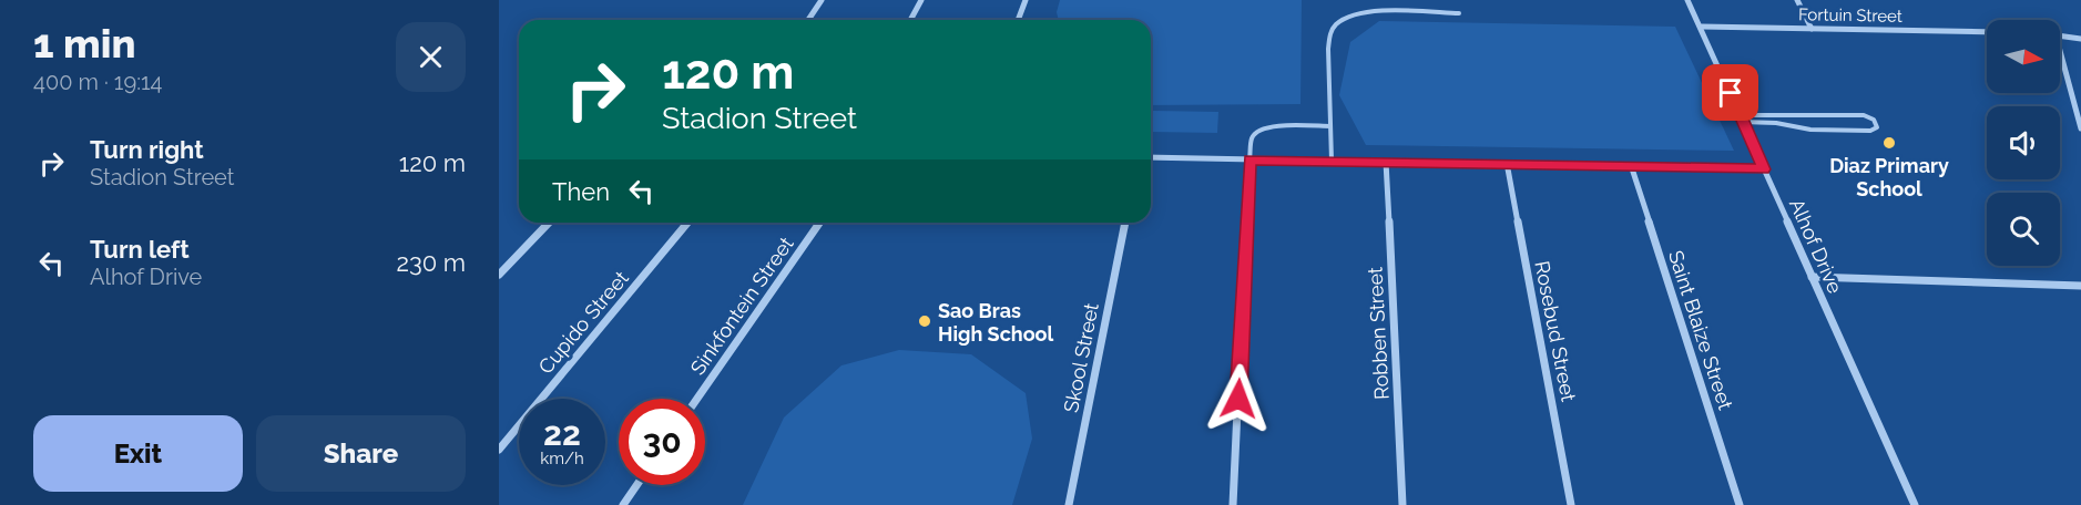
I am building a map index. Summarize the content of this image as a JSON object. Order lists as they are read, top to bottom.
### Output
{
  "streets": {
    "street": [
      "Fortuin Street",
      "Alhof Drive",
      "Sinkfontein Street",
      "Cupido Street",
      "Saint Blaize Street",
      "Rosebud Street",
      "Robben Street",
      "Skool Street"
    ]
  },
  "crossings": [
    ["Fortuin Street", "Alhof Drive"]
  ],
  "places": ["Diaz Primary School", "Sao Bras High School"],
  "north": "right",
  "page": {
    "heading": ["1 min", "400 m · 19:14"],
    "turn": ["120 m", "Stadion Street"],
    "list": [
      {
        "name": "Turn right",
        "note": "Stadion Street",
        "value": "120 m"
      },
      {
        "name": "Turn left",
        "note": "Alhof Drive",
        "value": "230 m"
      }
    ],
    "then": "Then",
    "speed": "22 km/h",
    "limit": "30",
    "buttons": ["Exit", "Share"]
  }
}
